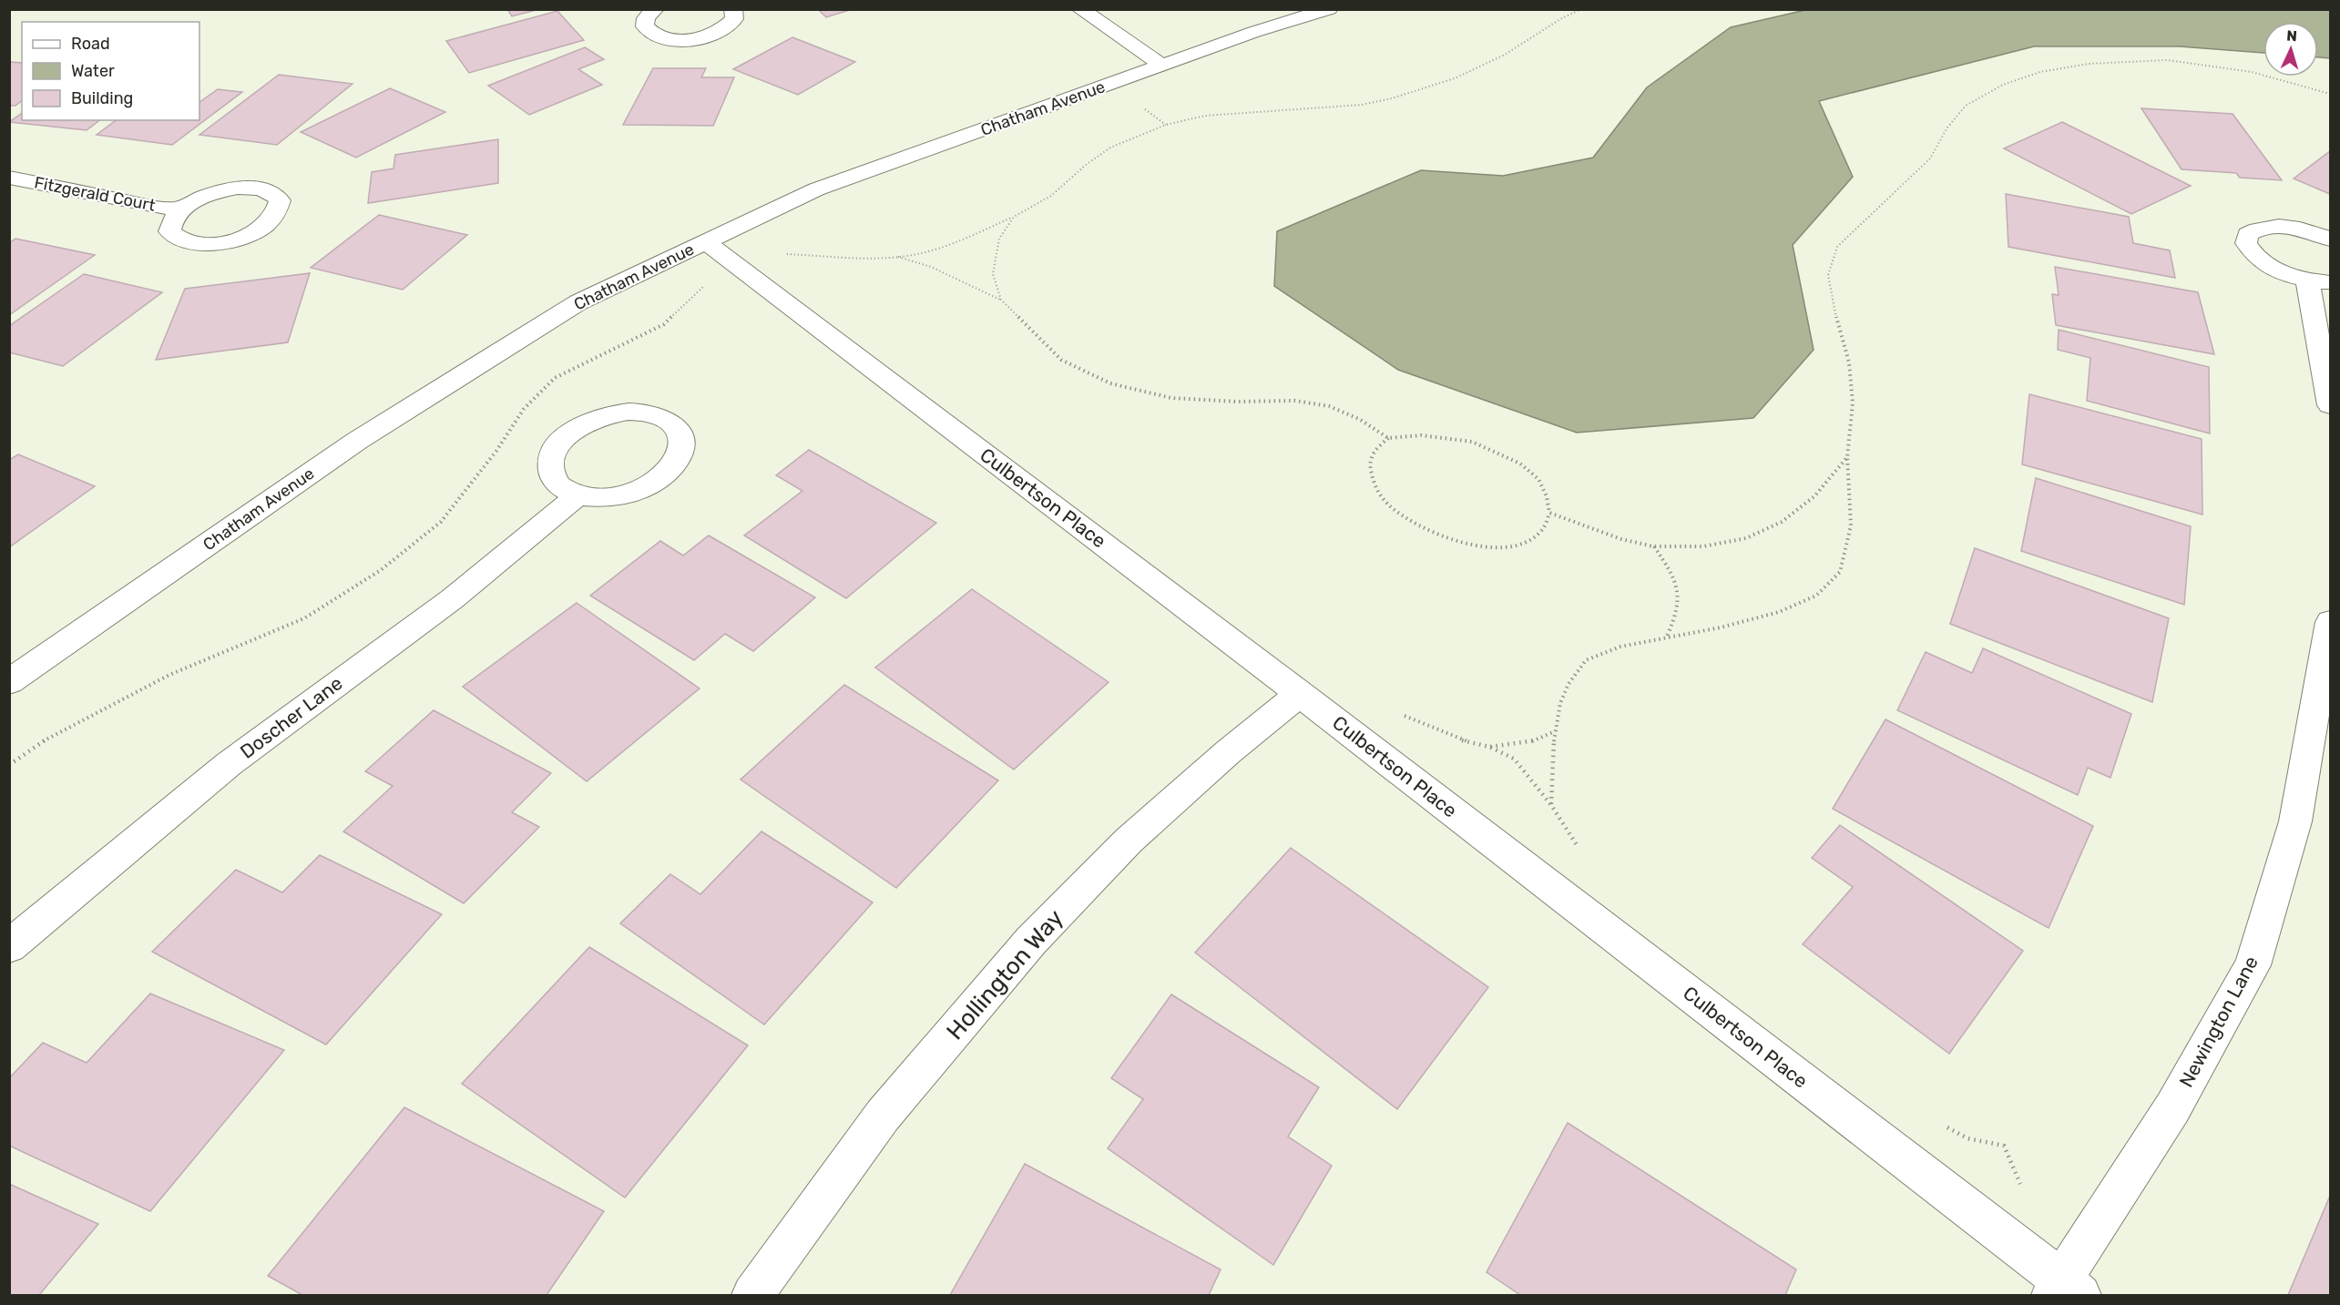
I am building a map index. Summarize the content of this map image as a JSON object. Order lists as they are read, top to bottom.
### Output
{
  "streets": {
    "street": [
      "Chatham Avenue",
      "Fitzgerald Court",
      "Culbertson Place",
      "Doscher Lane",
      "Hollington Way",
      "Newington Lane"
    ]
  },
  "crossings": [
    ["Chatham Avenue", "Culbertson Place"],
    ["Culbertson Place", "Hollington Way"],
    ["Culbertson Place", "Newington Lane"]
  ],
  "legend": ["Road", "Water", "Building"],
  "north": "top"
}
